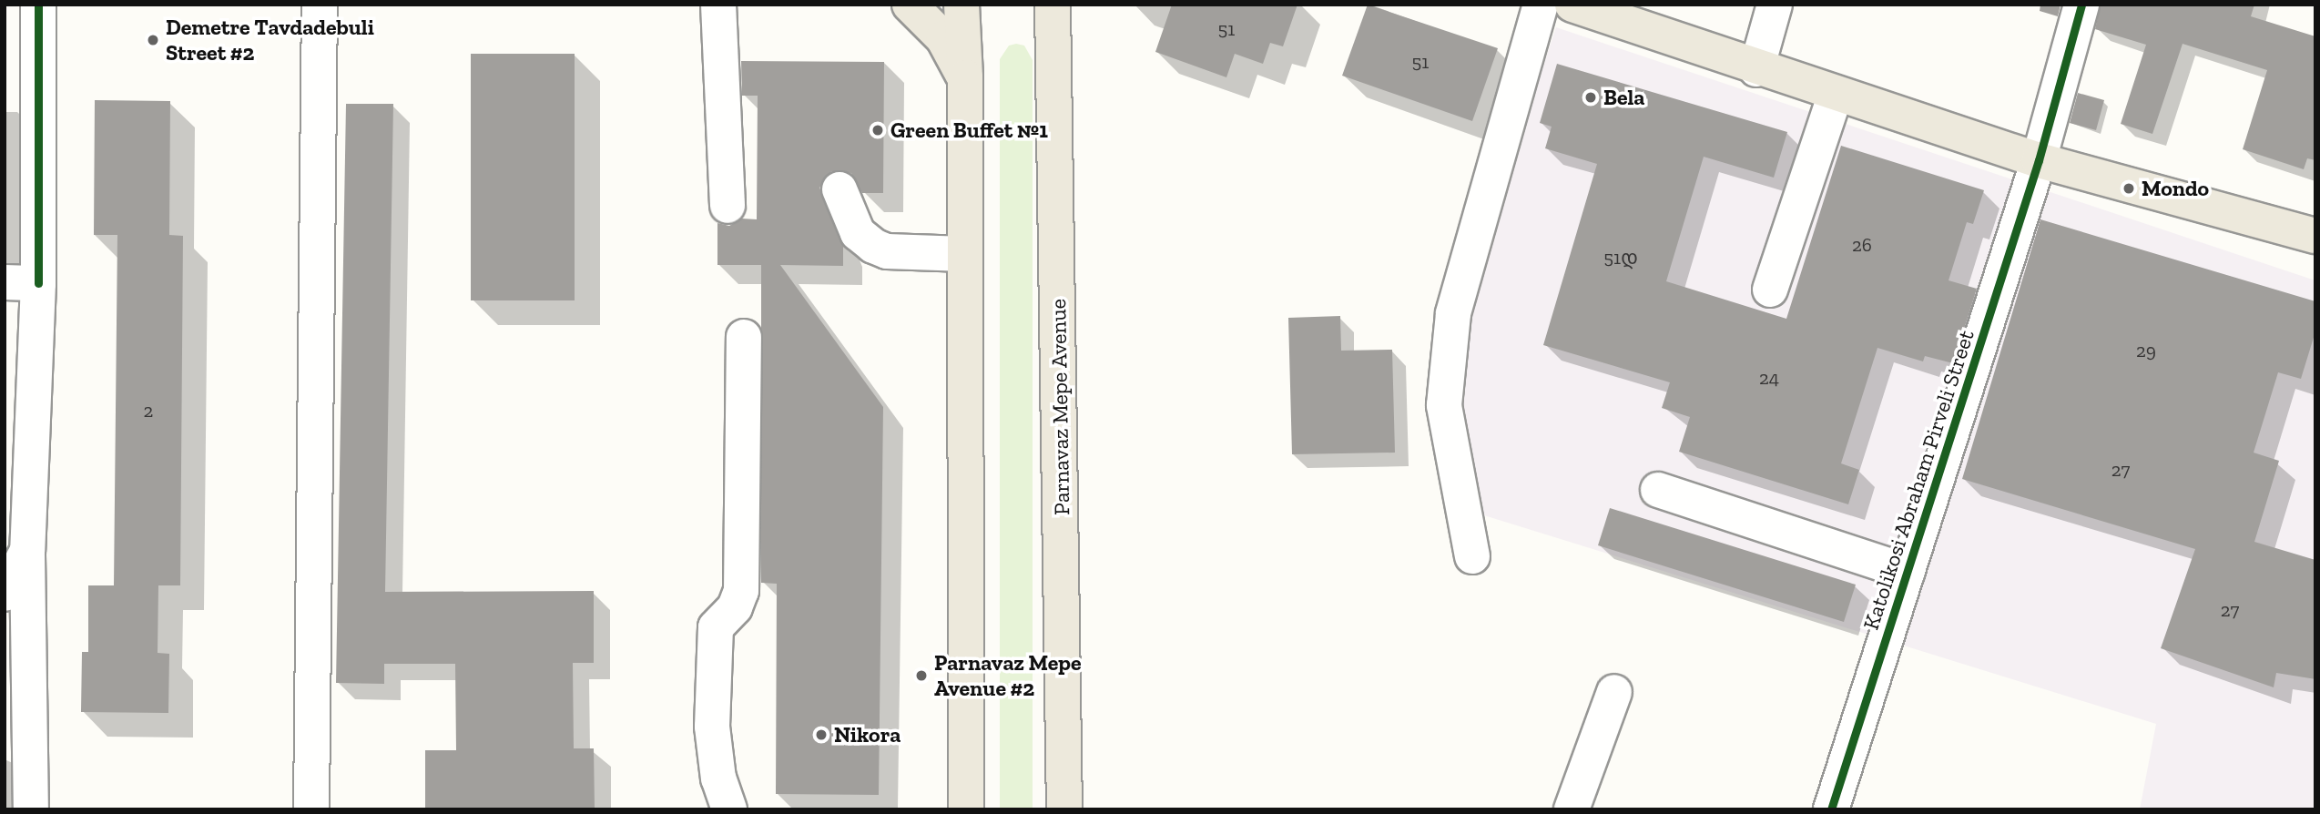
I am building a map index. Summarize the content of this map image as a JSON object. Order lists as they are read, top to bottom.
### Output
{
  "streets": {
    "main road": ["Parnavaz Mepe Avenue"],
    "street": ["Katolikosi Abraham Pirveli Street"]
  },
  "places": [
    "Demetre Tavdadebuli Street #2",
    "Bela",
    "Green Buffet №1",
    "Mondo",
    "Parnavaz Mepe Avenue #2",
    "Nikora"
  ],
  "house_numbers": [
    "51",
    "51",
    "26",
    "51დ",
    "29",
    "24",
    "2",
    "27",
    "27"
  ]
}
